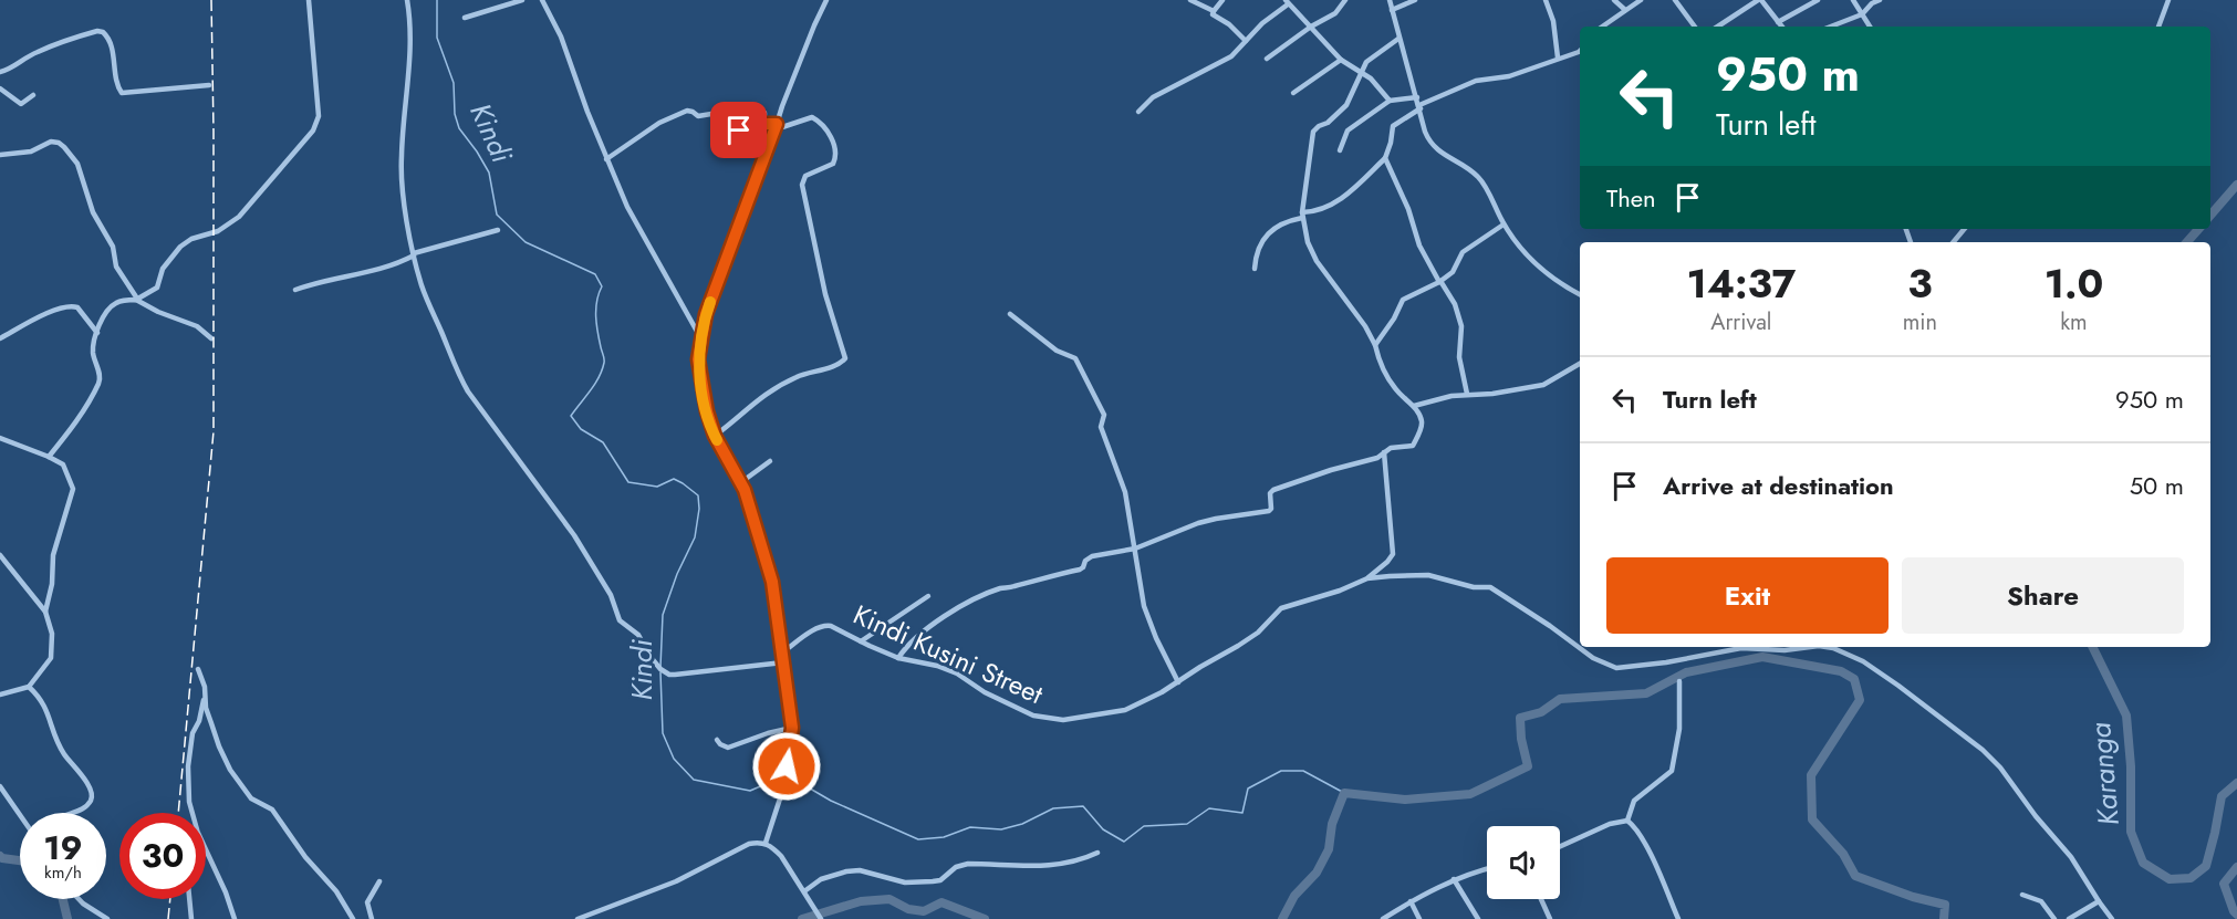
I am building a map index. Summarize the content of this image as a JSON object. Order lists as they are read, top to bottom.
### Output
{
  "streets": {
    "street": ["Kindi Kusini Street"]
  },
  "water": ["Kindi", "Karanga"],
  "page": {
    "turn": ["950 m", "Turn left"],
    "then": "Then",
    "eta": [
      "14:37",
      "Arrival",
      "3",
      "min",
      "1.0",
      "km"
    ],
    "list": [
      {
        "name": "Turn left",
        "value": "950 m"
      },
      {
        "name": "Arrive at destination",
        "value": "50 m"
      }
    ],
    "buttons": ["Exit", "Share"],
    "speed": "19 km/h",
    "limit": "30"
  }
}
